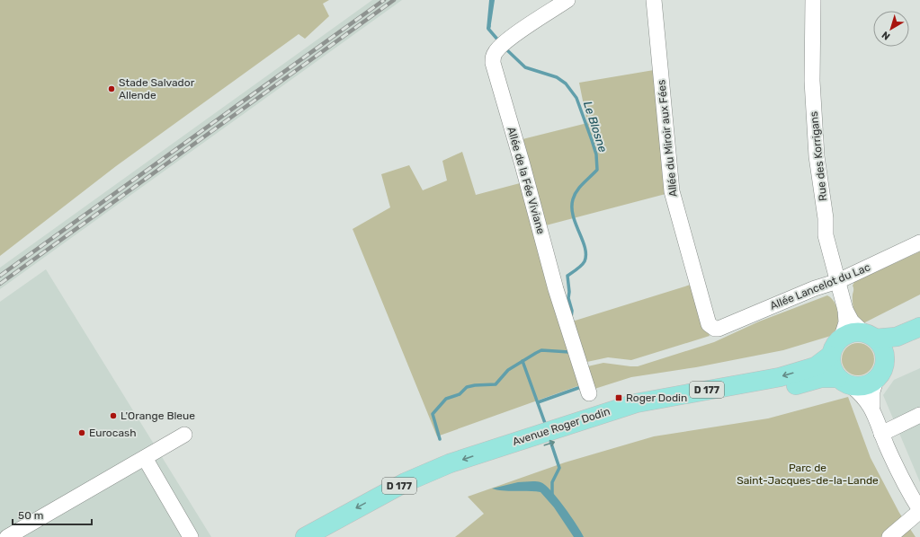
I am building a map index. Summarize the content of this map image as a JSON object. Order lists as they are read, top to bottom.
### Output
{
  "streets": {
    "main road": ["D 177", "Avenue Roger Dodin"],
    "street": [
      "Allée du Miroir aux Fées",
      "Rue des Korrigans",
      "Allée de la Fée Viviane",
      "Allée Lancelot du Lac"
    ]
  },
  "crossings": [
    ["Allée du Miroir aux Fées", "Allée Lancelot du Lac"],
    ["Rue des Korrigans", "Allée Lancelot du Lac"],
    ["Rue des Korrigans", "Avenue Roger Dodin"]
  ],
  "water": ["Le Blosne"],
  "parks": ["Parc de Saint-Jacques-de-la-Lande"],
  "places": {
    "other": ["Stade Salvador Allende", "L'Orange Bleue", "Eurocash"],
    "transit": ["Roger Dodin"]
  },
  "scale_bar": "50 m",
  "north": "bottom left"
}
